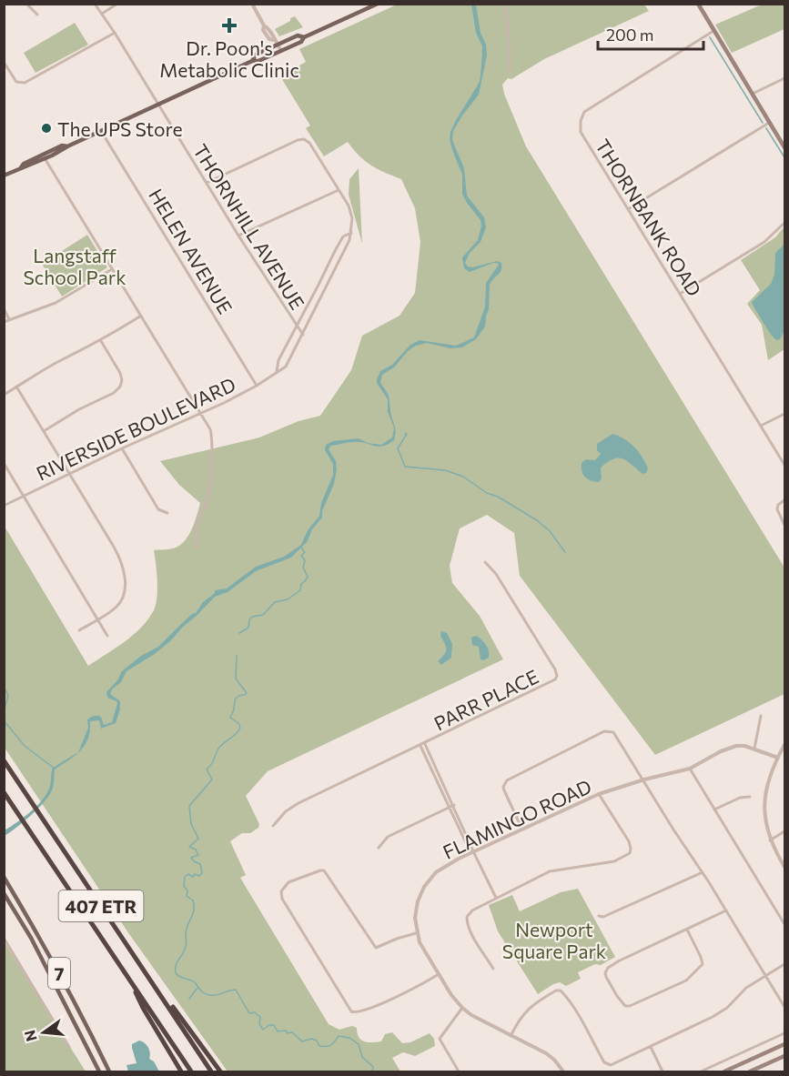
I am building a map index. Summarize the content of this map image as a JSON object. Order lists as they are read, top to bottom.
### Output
{
  "streets": {
    "highway": ["407 ETR"],
    "main road": ["7"],
    "street": [
      "THORNBANK ROAD",
      "THORNHILL AVENUE",
      "HELEN AVENUE",
      "RIVERSIDE BOULEVARD",
      "PARR PLACE",
      "FLAMINGO ROAD"
    ]
  },
  "crossings": [
    ["THORNHILL AVENUE", "RIVERSIDE BOULEVARD"],
    ["HELEN AVENUE", "RIVERSIDE BOULEVARD"]
  ],
  "parks": ["Langstaff School Park", "Newport Square Park"],
  "places": {
    "health": ["Dr. Poon's Metabolic Clinic"],
    "other": ["The UPS Store"]
  },
  "scale_bar": "200 m",
  "north": "left"
}
